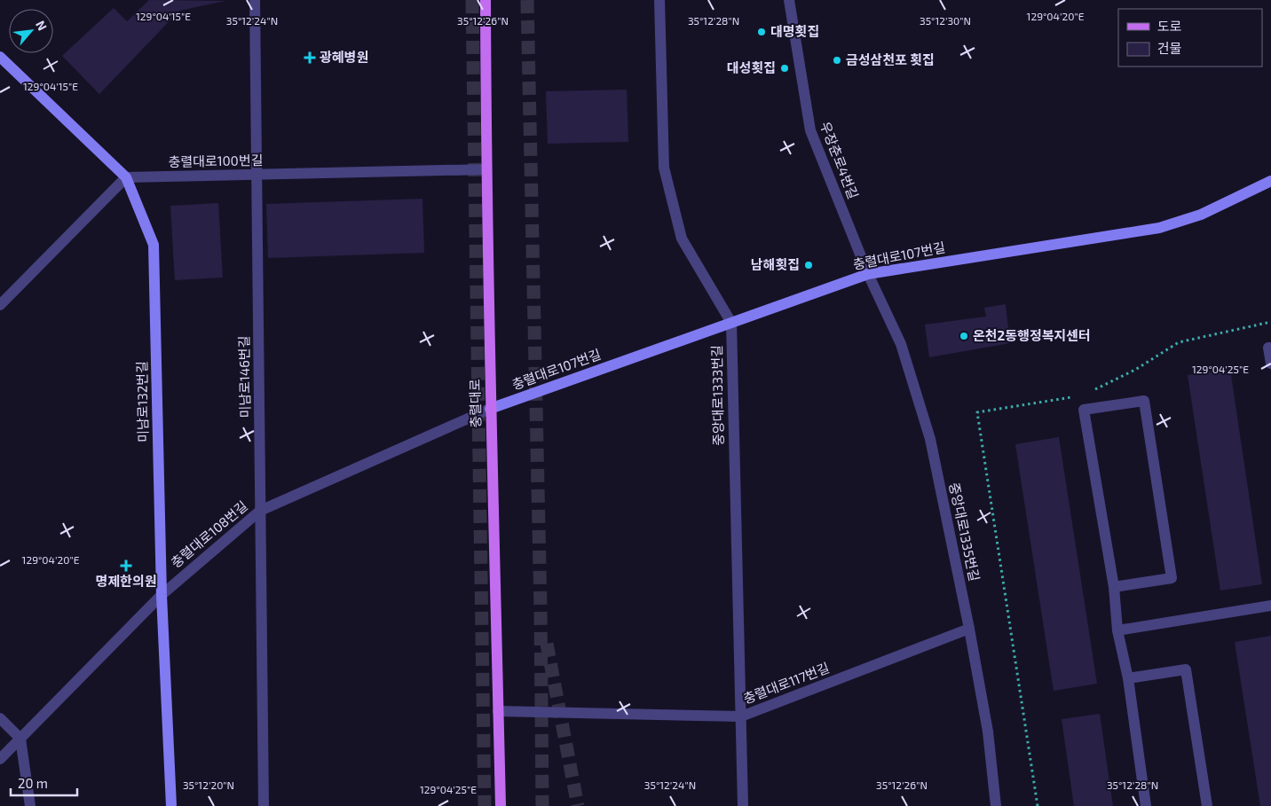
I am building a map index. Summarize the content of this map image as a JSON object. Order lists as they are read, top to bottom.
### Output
{
  "streets": {
    "main road": ["충렬대로"],
    "street": [
      "우장춘로4번길",
      "충렬대로100번길",
      "충렬대로107번길",
      "미남로146번길",
      "중앙대로1333번길",
      "미남로132번길",
      "중앙대로1335번길",
      "충렬대로108번길",
      "충렬대로117번길"
    ]
  },
  "crossings": [
    ["우장춘로4번길", "충렬대로107번길"],
    ["우장춘로4번길", "중앙대로1335번길"],
    ["충렬대로100번길", "미남로146번길"],
    ["충렬대로100번길", "미남로132번길"],
    ["충렬대로100번길", "충렬대로"],
    ["충렬대로107번길", "중앙대로1333번길"],
    ["충렬대로107번길", "충렬대로"],
    ["충렬대로107번길", "중앙대로1335번길"],
    ["충렬대로107번길", "충렬대로108번길"],
    ["미남로146번길", "충렬대로108번길"],
    ["중앙대로1333번길", "충렬대로117번길"],
    ["미남로132번길", "충렬대로108번길"],
    ["충렬대로", "충렬대로108번길"],
    ["충렬대로", "충렬대로117번길"],
    ["중앙대로1335번길", "충렬대로117번길"]
  ],
  "places": {
    "other": [
      "대명횟집",
      "금성삼천포 횟집",
      "대성횟집",
      "남해횟집",
      "온천2동행정복지센터"
    ],
    "health": ["광혜병원", "명제한의원"]
  },
  "legend": ["도로", "건물"],
  "scale_bar": "20 m",
  "north": "top right",
  "coordinates": [
    "129°04'15\"E",
    "129°04'20\"E",
    "35°12'24\"N",
    "35°12'26\"N",
    "35°12'28\"N",
    "35°12'30\"N",
    "129°04'25\"E",
    "35°12'20\"N"
  ]
}
